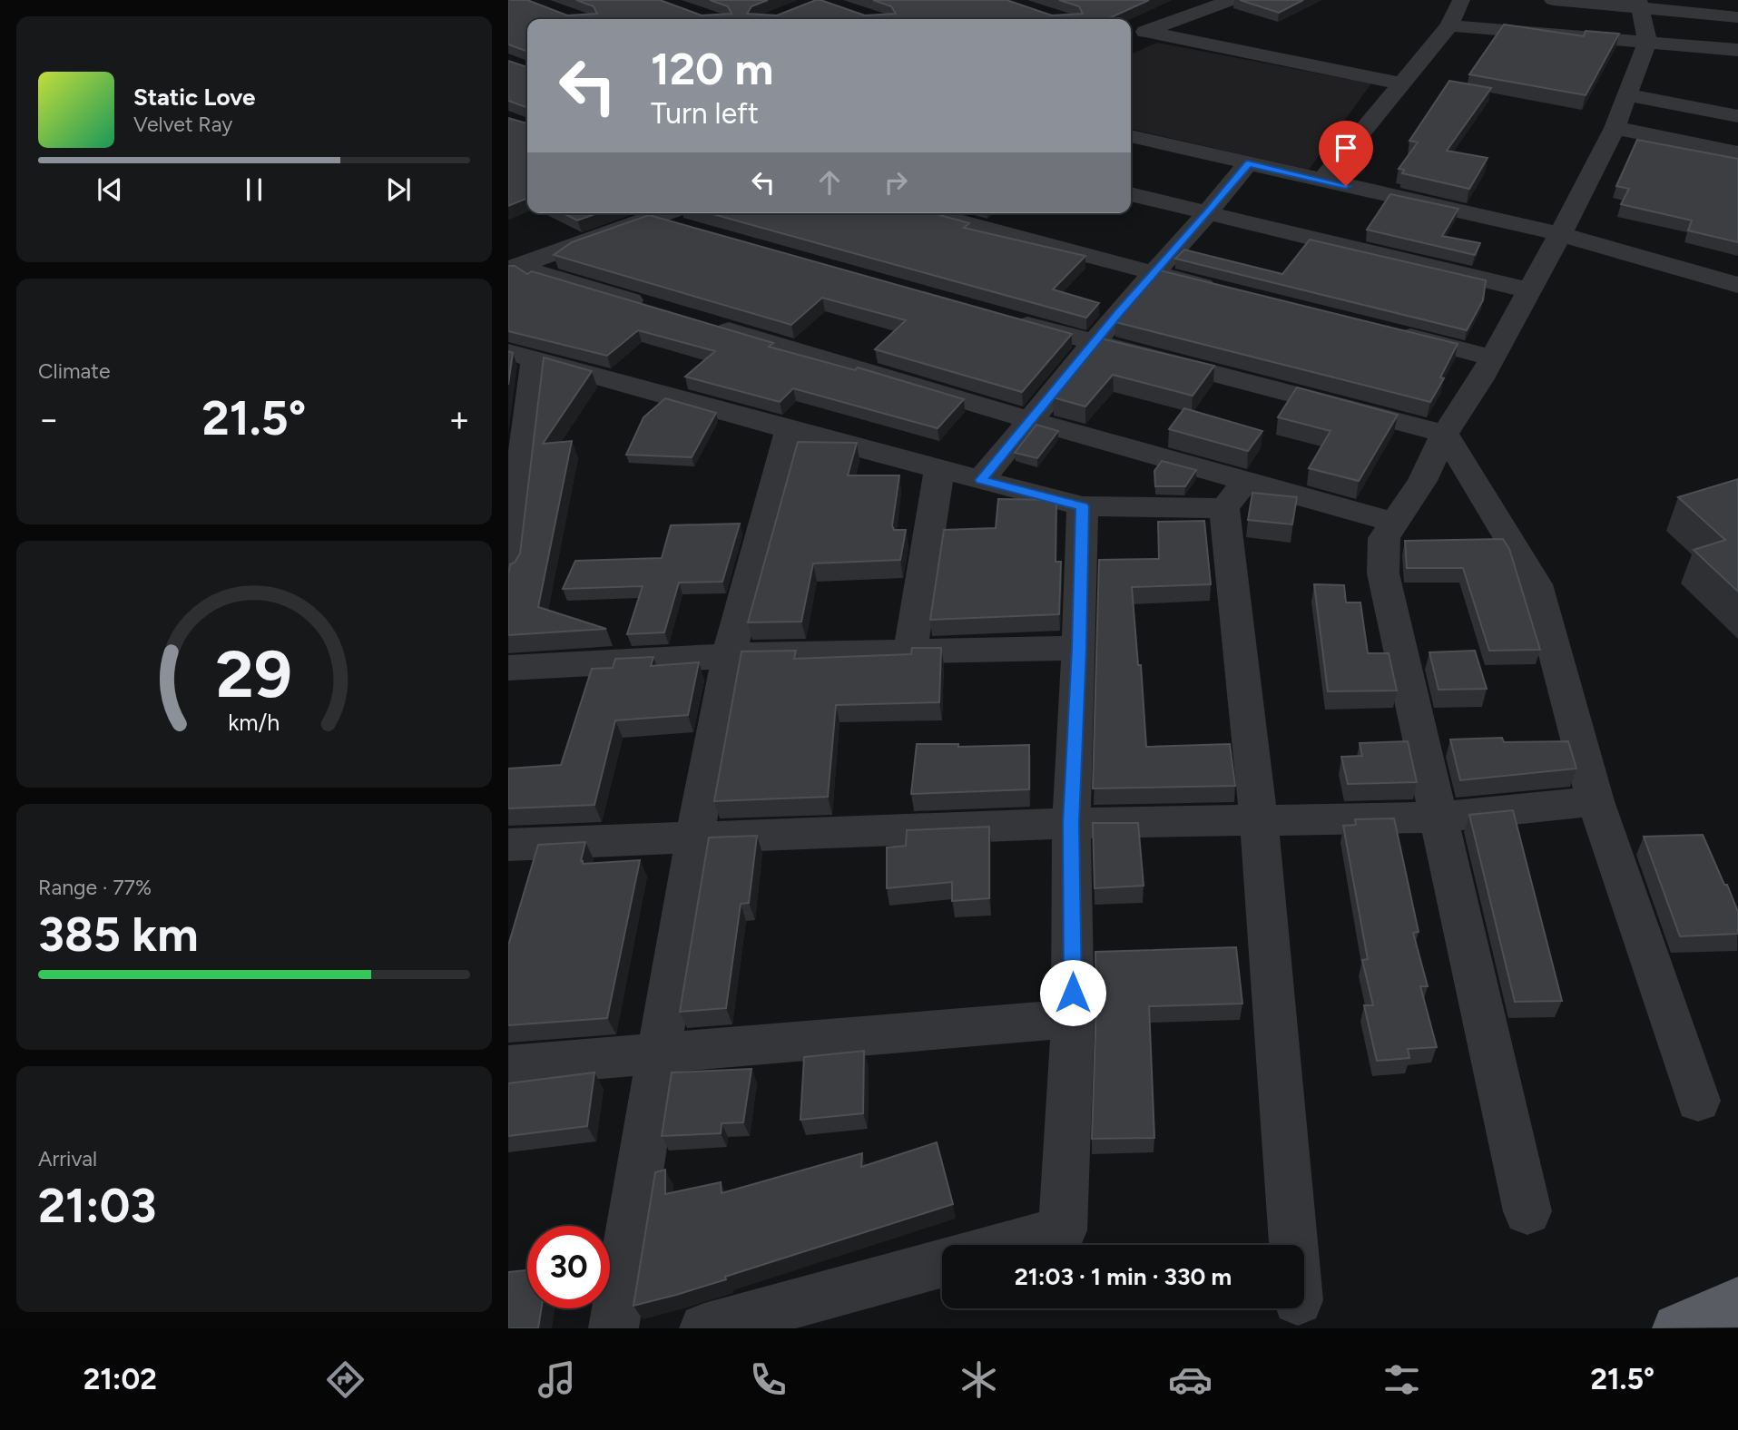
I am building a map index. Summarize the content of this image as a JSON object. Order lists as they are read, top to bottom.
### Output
{
  "page": {
    "turn": ["120 m", "Turn left"],
    "song": ["Static Love", "Velvet Ray"],
    "tile": [
      "Climate",
      ["Range · 77%", "385 km"],
      ["Arrival", "21:03"]
    ],
    "heat": ["−", "21.5°", "+"],
    "limit": "30",
    "trip": "21:03 · 1 min · 330 m",
    "tabs": ["21:02", "21.5°"],
    "gauge": ["29", "km/h"]
  }
}
